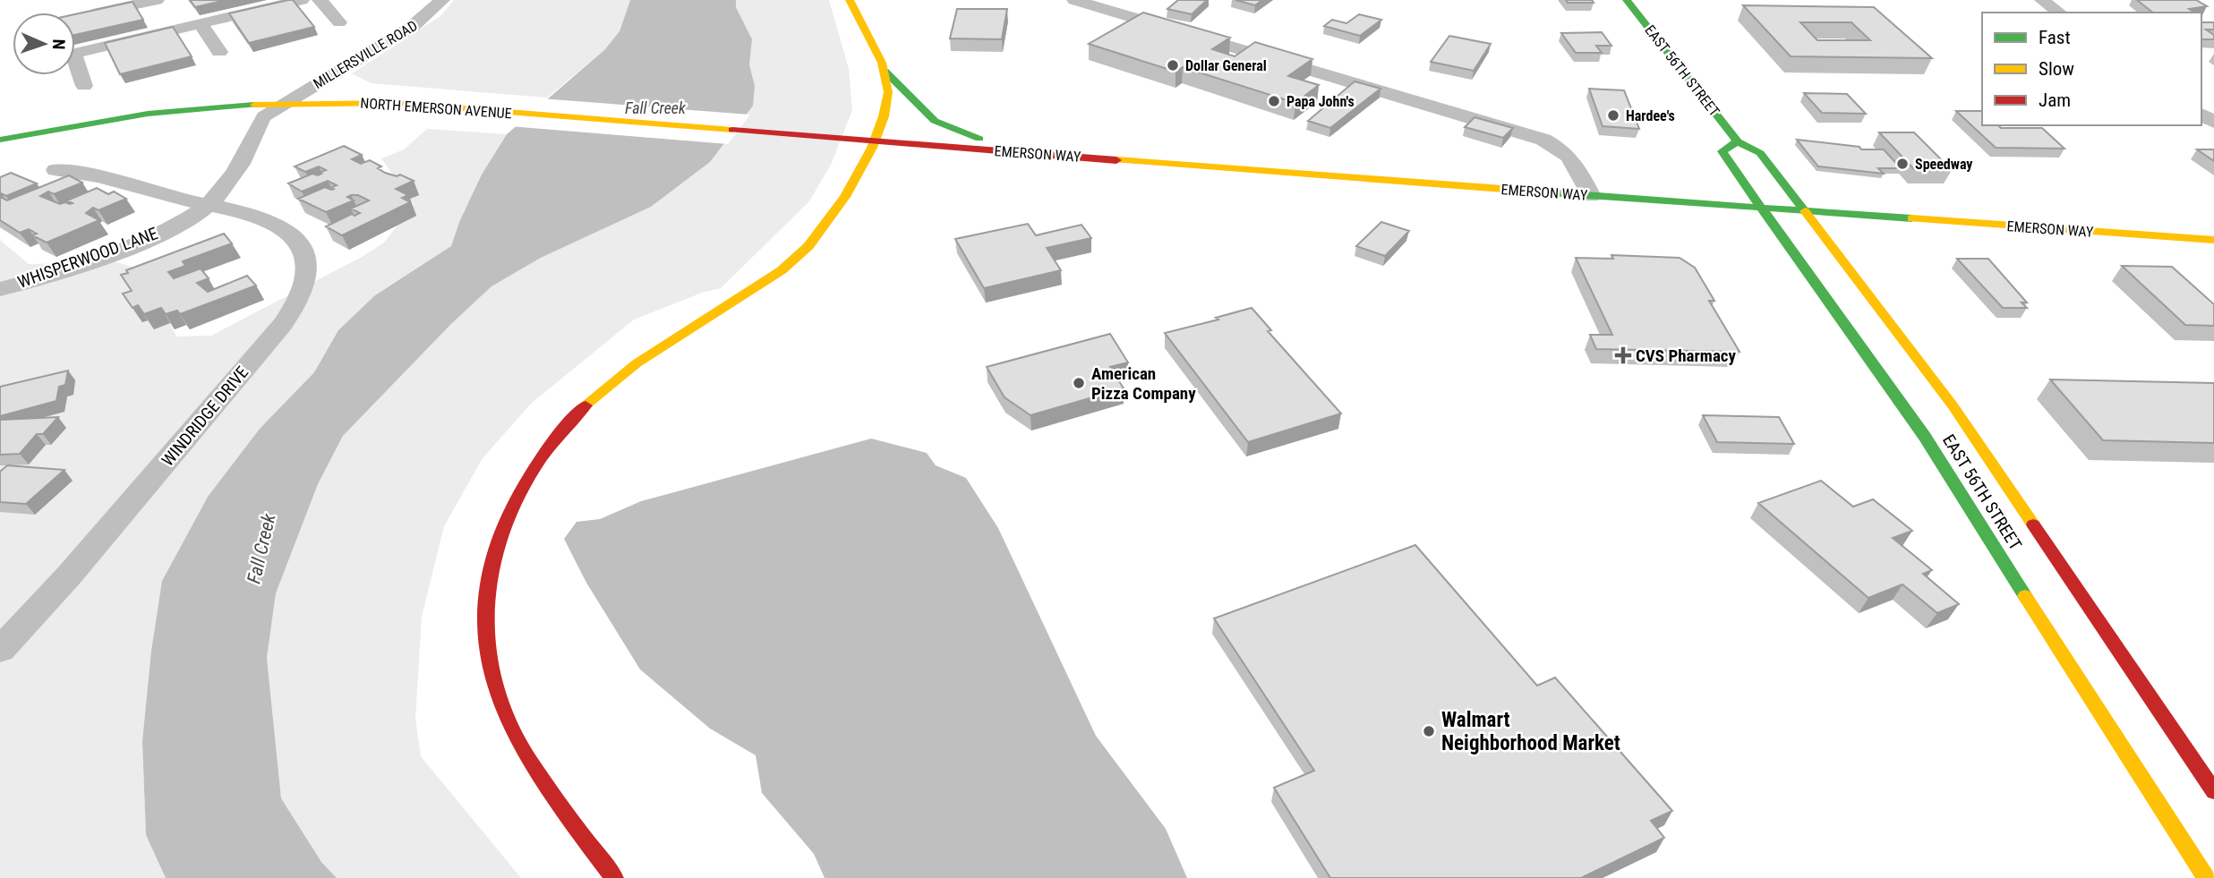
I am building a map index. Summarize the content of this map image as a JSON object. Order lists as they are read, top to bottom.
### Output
{
  "streets": {
    "main road": ["EAST 56TH STREET", "NORTH EMERSON AVENUE", "EMERSON WAY"],
    "street": ["MILLERSVILLE ROAD", "WHISPERWOOD LANE", "WINDRIDGE DRIVE"]
  },
  "crossings": [
    ["MILLERSVILLE ROAD", "NORTH EMERSON AVENUE"],
    ["EAST 56TH STREET", "EMERSON WAY"],
    ["NORTH EMERSON AVENUE", "EMERSON WAY"],
    ["WHISPERWOOD LANE", "WINDRIDGE DRIVE"]
  ],
  "water": ["Fall Creek"],
  "places": {
    "other": [
      "Dollar General",
      "Papa John's",
      "Hardee's",
      "Speedway",
      "American Pizza Company",
      "Walmart Neighborhood Market"
    ],
    "health": ["CVS Pharmacy"]
  },
  "legend": ["Fast", "Slow", "Jam"],
  "north": "right"
}
